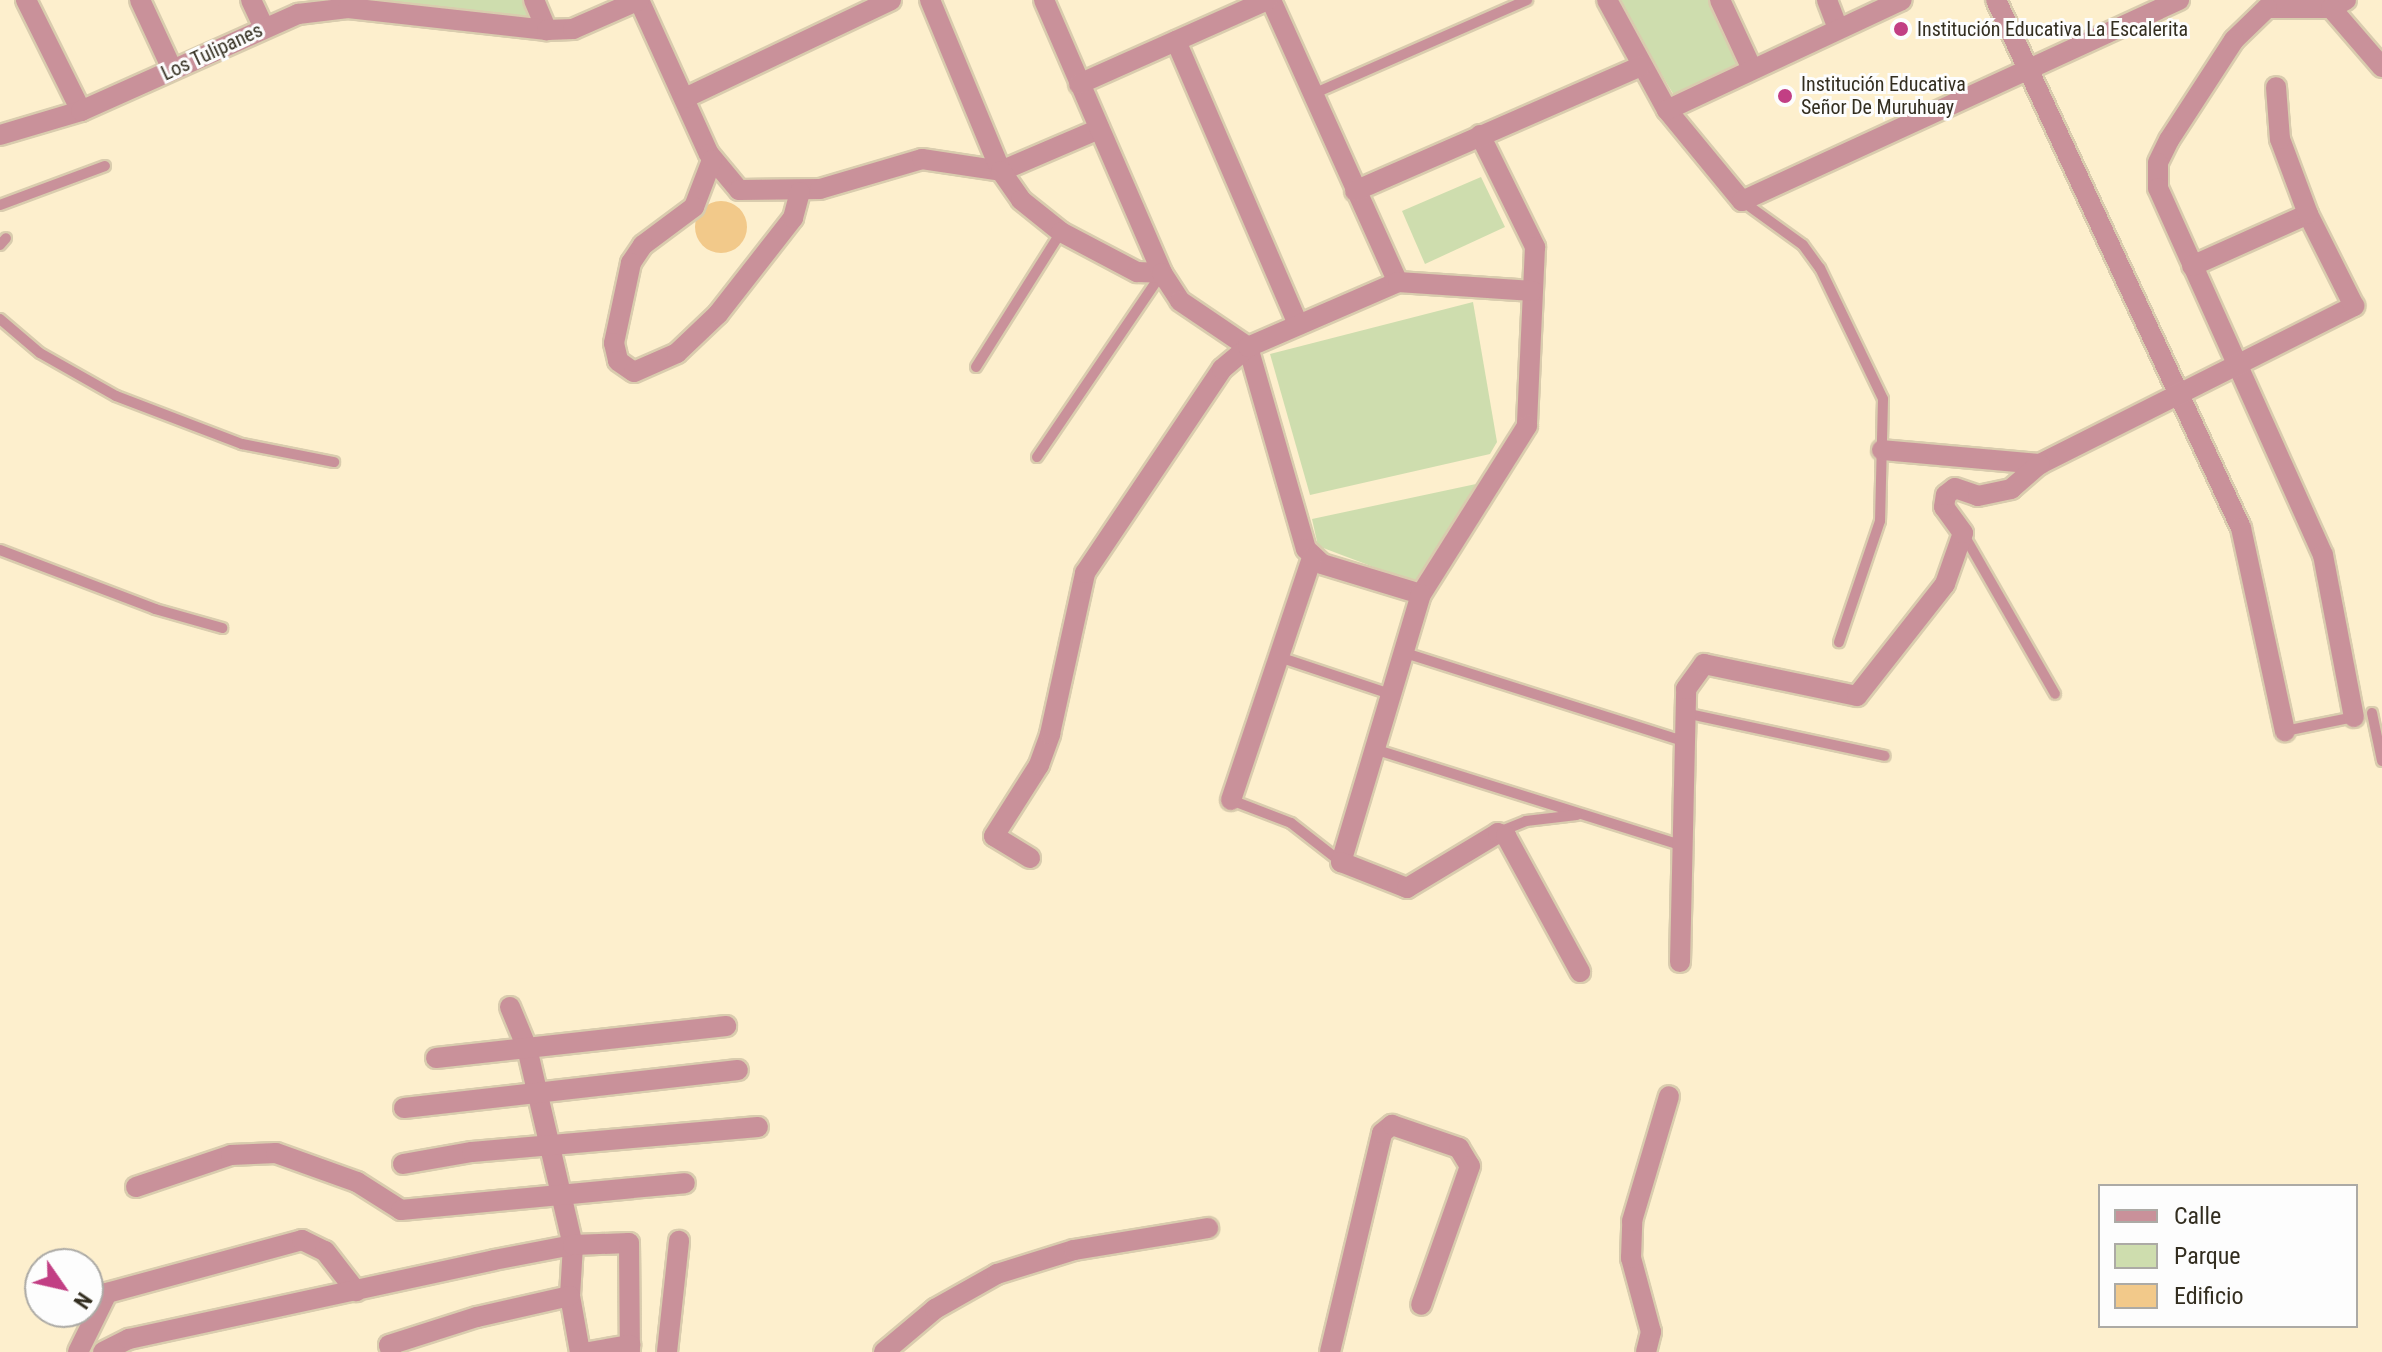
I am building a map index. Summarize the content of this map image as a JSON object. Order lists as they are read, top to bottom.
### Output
{
  "streets": {
    "street": ["Los Tulipanes"]
  },
  "places": ["Institución Educativa La Escalerita", "Institución Educativa Señor De Muruhuay"],
  "legend": ["Calle", "Parque", "Edificio"],
  "north": "bottom right"
}
